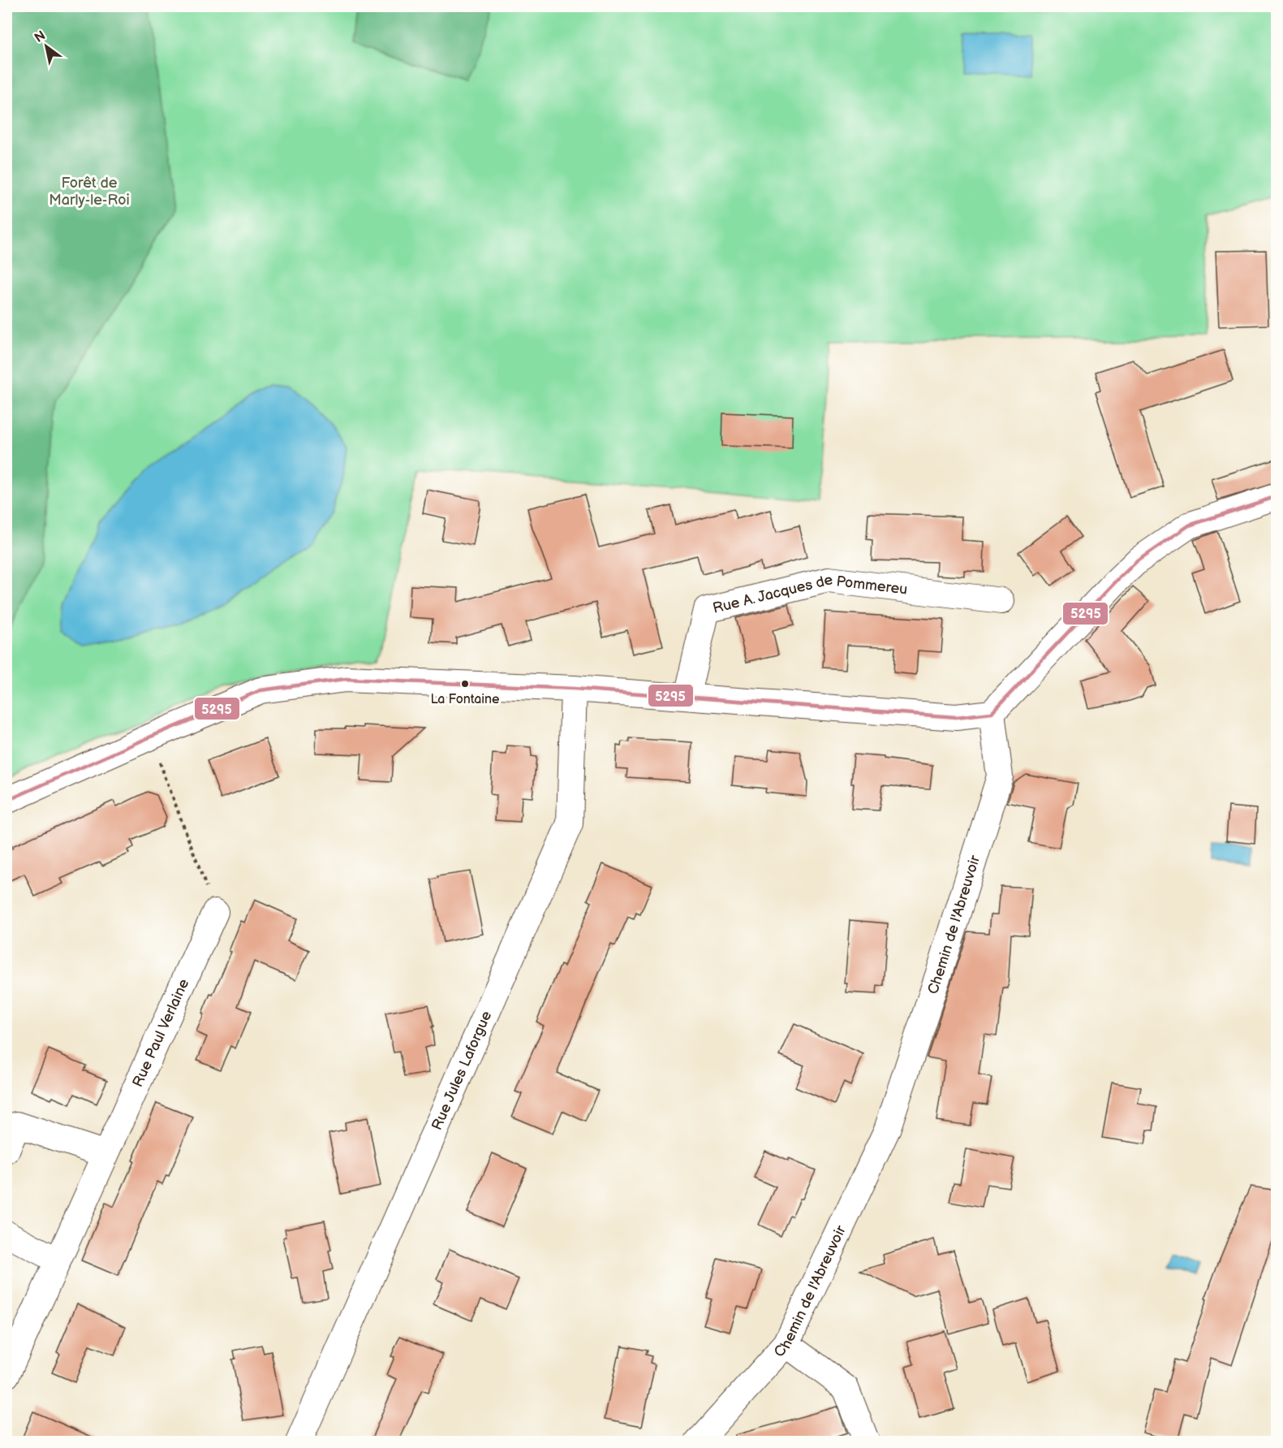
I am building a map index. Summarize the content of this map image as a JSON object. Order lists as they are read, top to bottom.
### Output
{
  "streets": {
    "street": [
      "Rue A. Jacques de Pommereu",
      "Chemin de l'Abreuvoir",
      "Rue Paul Verlaine",
      "Rue Jules Laforgue"
    ]
  },
  "parks": ["Forêt de Marly-le-Roi"],
  "places": ["La Fontaine"],
  "lines": ["transit line 5295"],
  "north": "top left"
}
